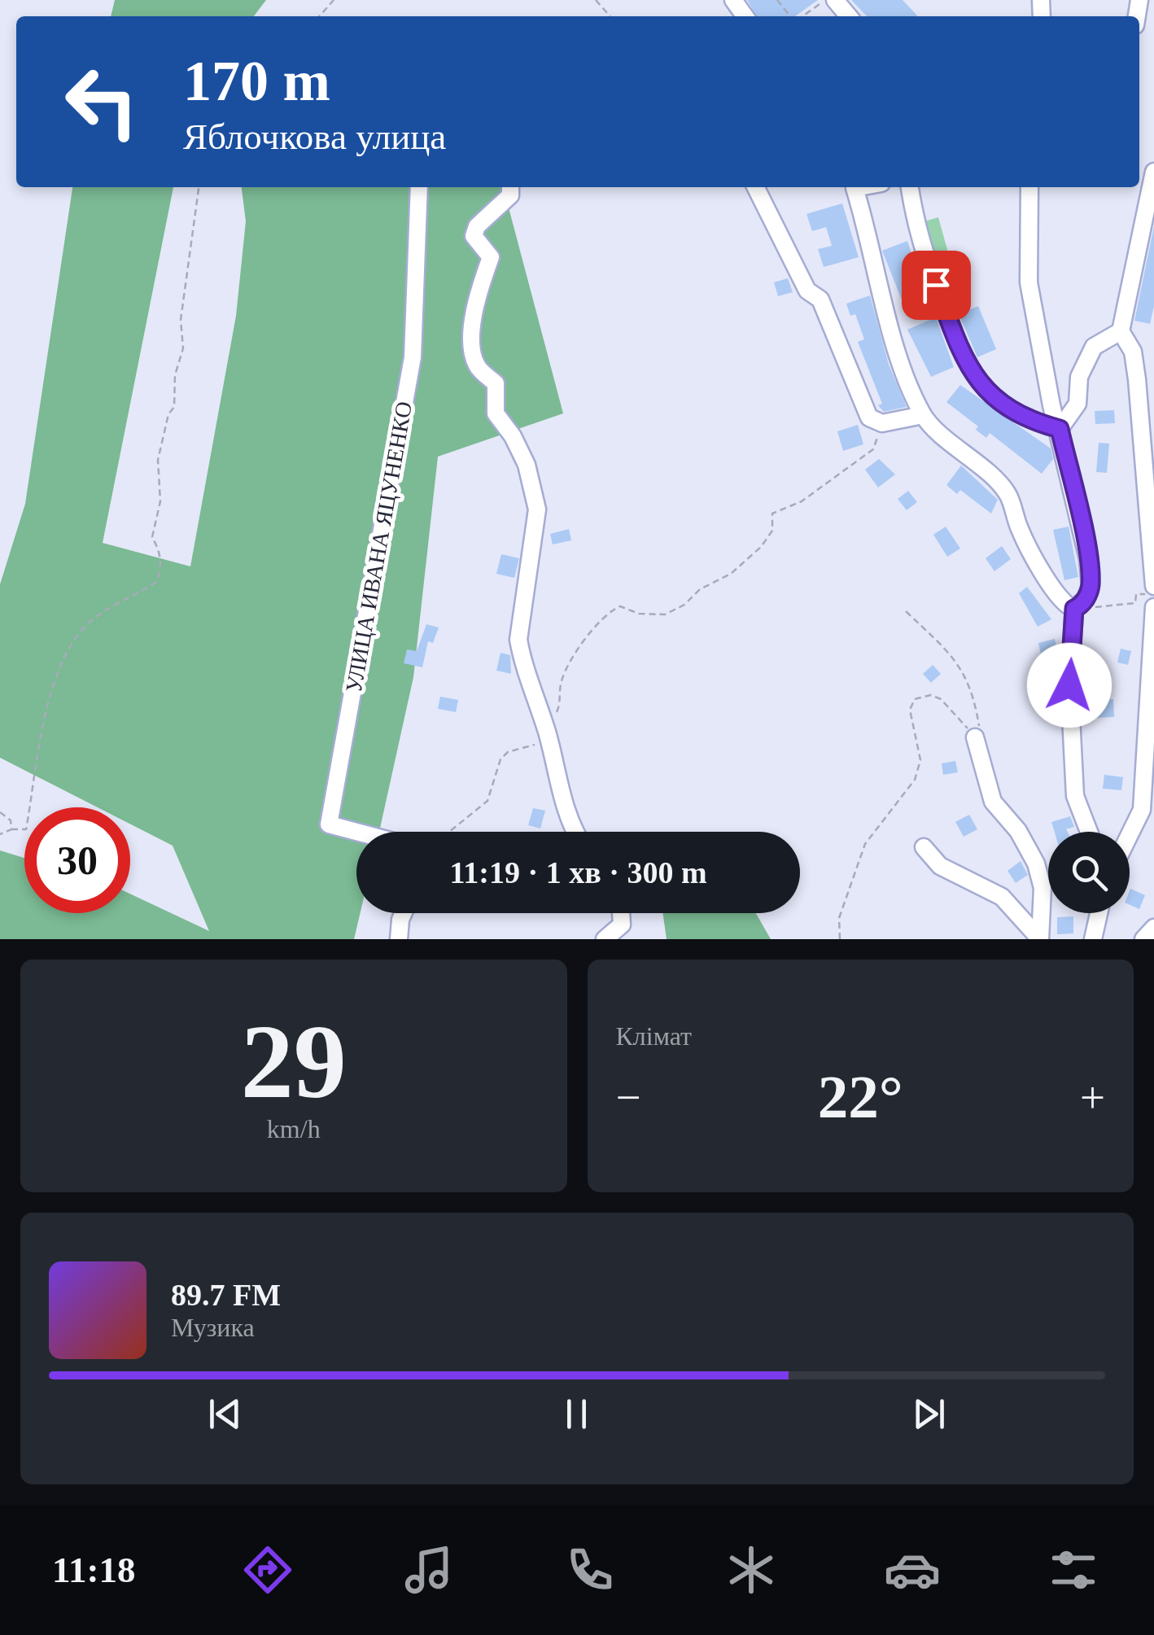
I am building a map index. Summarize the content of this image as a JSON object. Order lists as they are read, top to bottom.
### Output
{
  "streets": {
    "street": ["УЛИЦА ИВАНА ЯЦУНЕНКО"]
  },
  "page": {
    "turn": ["170 m", "Яблочкова улица"],
    "limit": "30",
    "trip": "11:19 · 1 хв · 300 m",
    "tile": [
      ["29", "km/h"],
      "Клімат"
    ],
    "heat": ["−", "22°", "+"],
    "song": ["89.7 FM", "Музика"],
    "tabs": "11:18"
  }
}
